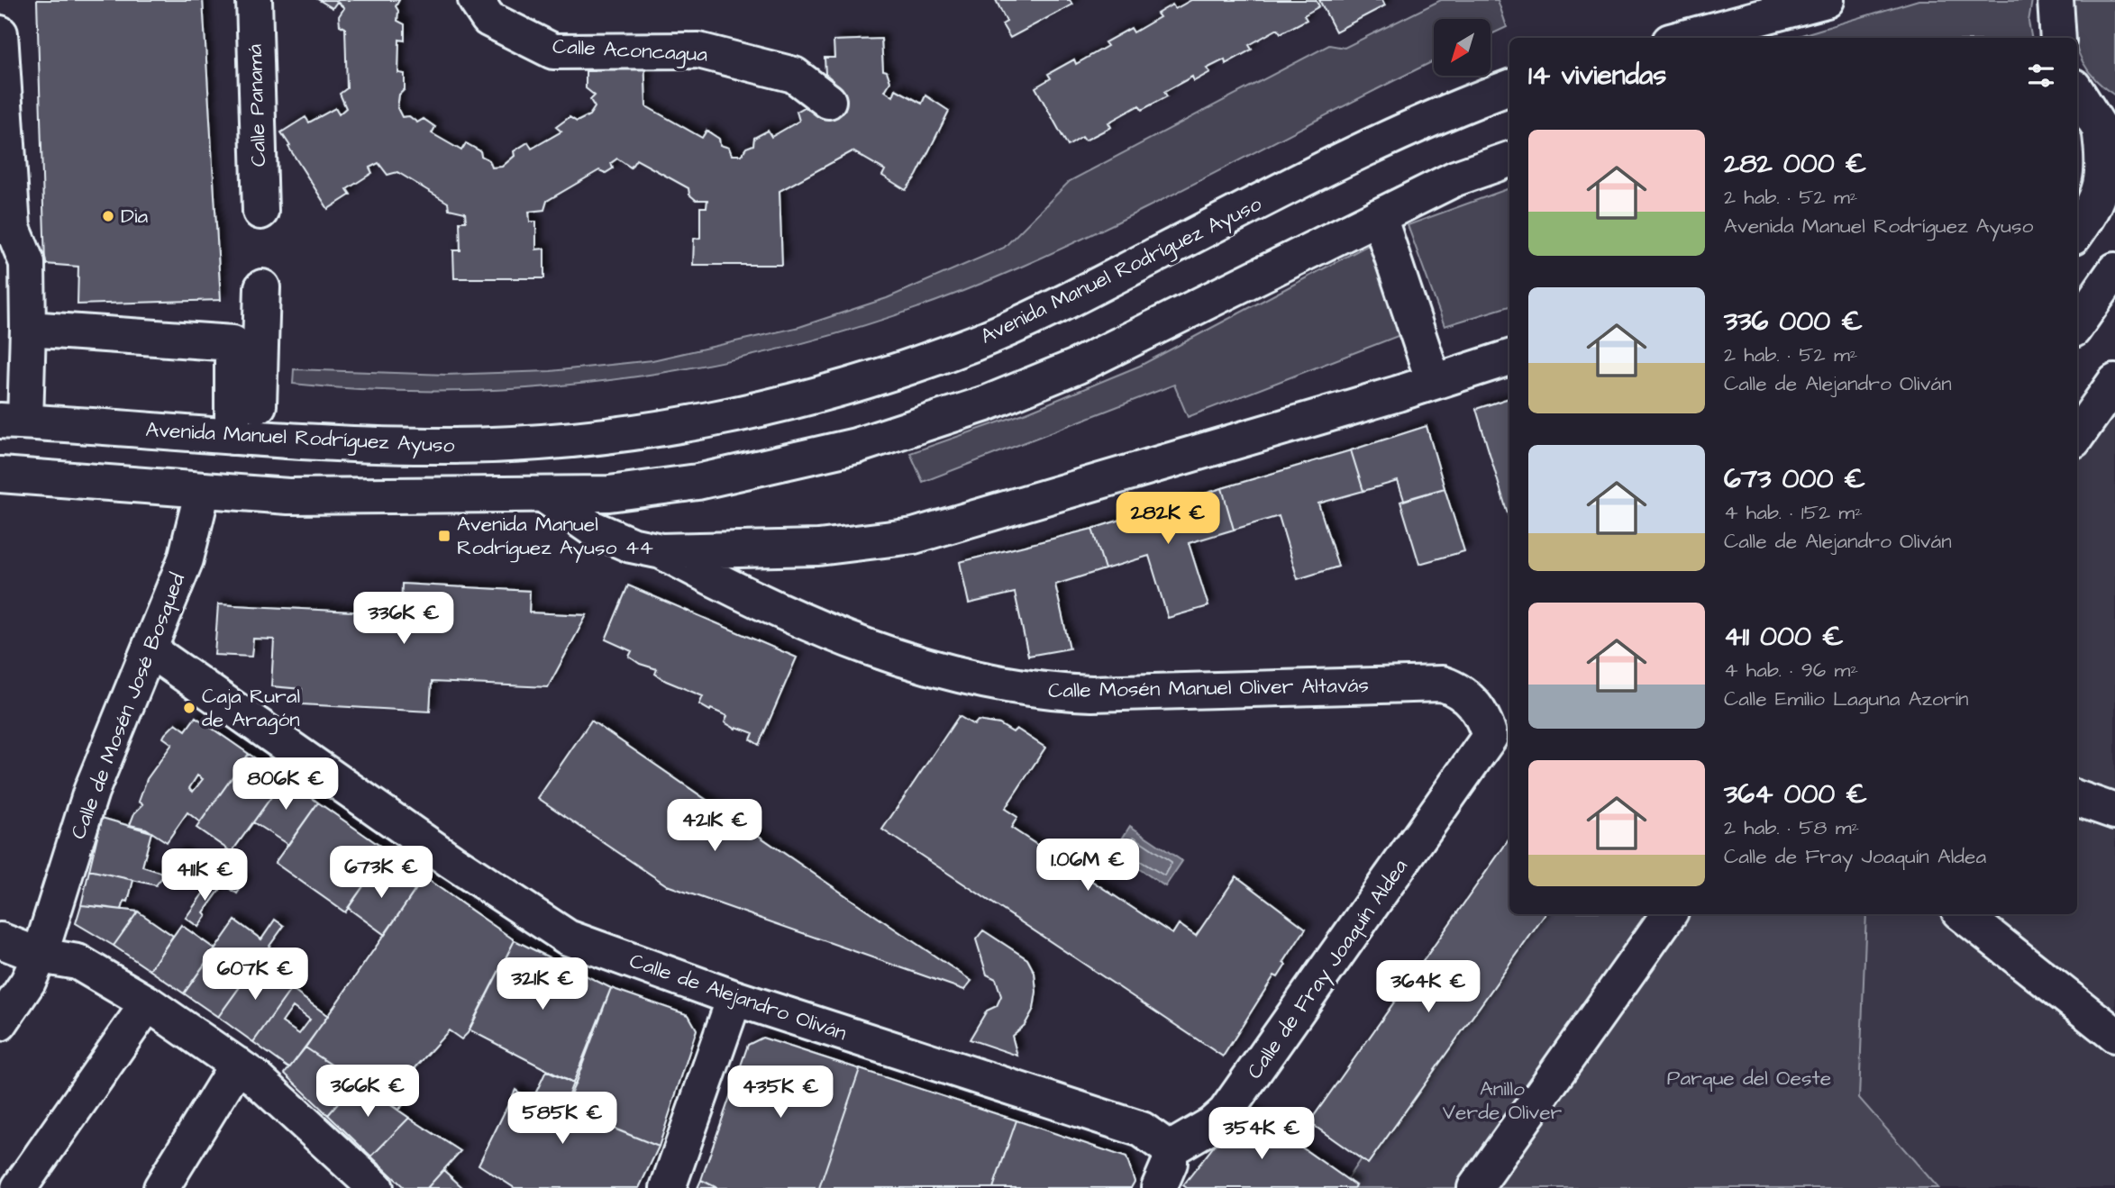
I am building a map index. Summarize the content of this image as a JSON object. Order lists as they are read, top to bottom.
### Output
{
  "streets": {
    "main road": [
      "Calle Aconcagua",
      "Calle Panamá",
      "Avenida Manuel Rodríguez Ayuso",
      "Calle Mosén Manuel Oliver Altavás",
      "Calle de Mosén José Bosqued",
      "Calle de Fray Joaquín Aldea",
      "Calle de Alejandro Oliván"
    ]
  },
  "crossings": [
    ["Calle Mosén Manuel Oliver Altavás", "Calle de Fray Joaquín Aldea"],
    ["Calle de Mosén José Bosqued", "Calle de Alejandro Oliván"],
    ["Calle de Fray Joaquín Aldea", "Calle de Alejandro Oliván"]
  ],
  "parks": ["Parque del Oeste", "Anillo Verde Oliver"],
  "places": {
    "other": ["Dia", "Caja Rural de Aragón"],
    "transit": ["Avenida Manuel Rodríguez Ayuso 44"]
  },
  "north": "bottom left",
  "page": {
    "heading": "14 viviendas",
    "list": [
      {
        "name": "282 000 €",
        "note": "2 hab. · 52 m² · Avenida Manuel Rodríguez Ayuso"
      },
      {
        "name": "336 000 €",
        "note": "2 hab. · 52 m² · Calle de Alejandro Oliván"
      },
      {
        "name": "673 000 €",
        "note": "4 hab. · 152 m² · Calle de Alejandro Oliván"
      },
      {
        "name": "411 000 €",
        "note": "4 hab. · 96 m² · Calle Emilio Laguna Azorín"
      },
      {
        "name": "364 000 €",
        "note": "2 hab. · 58 m² · Calle de Fray Joaquín Aldea"
      }
    ],
    "price": [
      "282K €",
      "336K €",
      "806K €",
      "421K €",
      "1.06M €",
      "673K €",
      "411K €",
      "607K €",
      "321K €",
      "364K €",
      "366K €",
      "435K €",
      "585K €",
      "354K €"
    ]
  }
}
